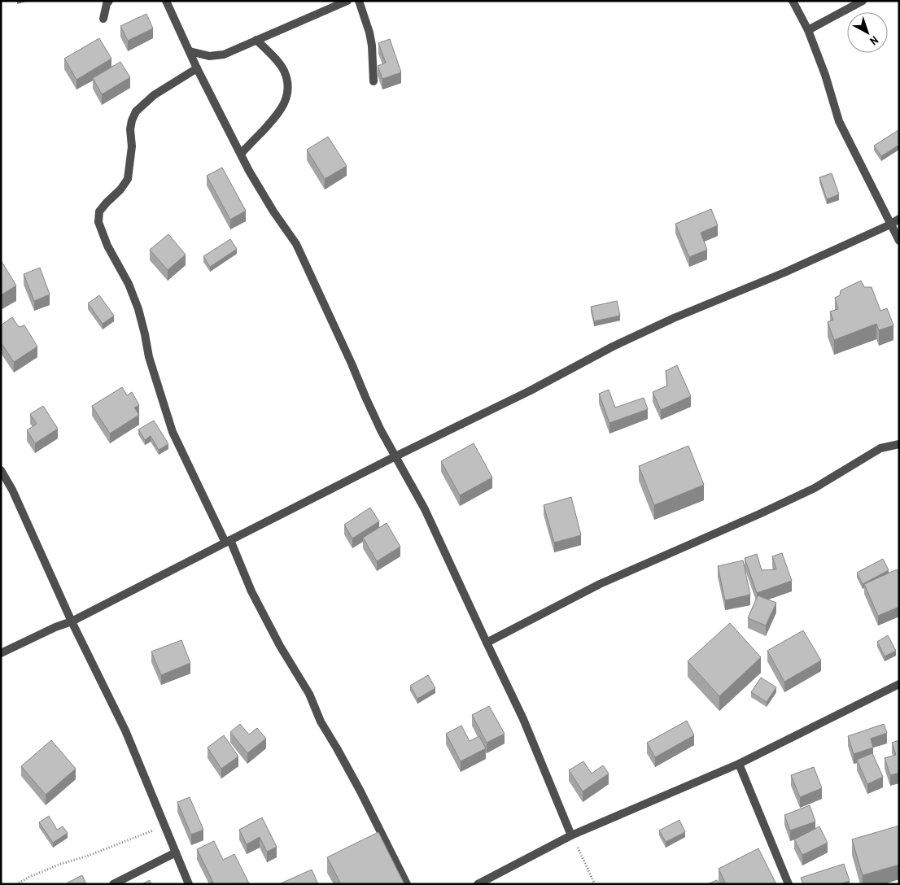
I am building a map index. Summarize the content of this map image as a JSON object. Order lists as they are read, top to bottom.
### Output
{
  "north": "bottom right"
}
